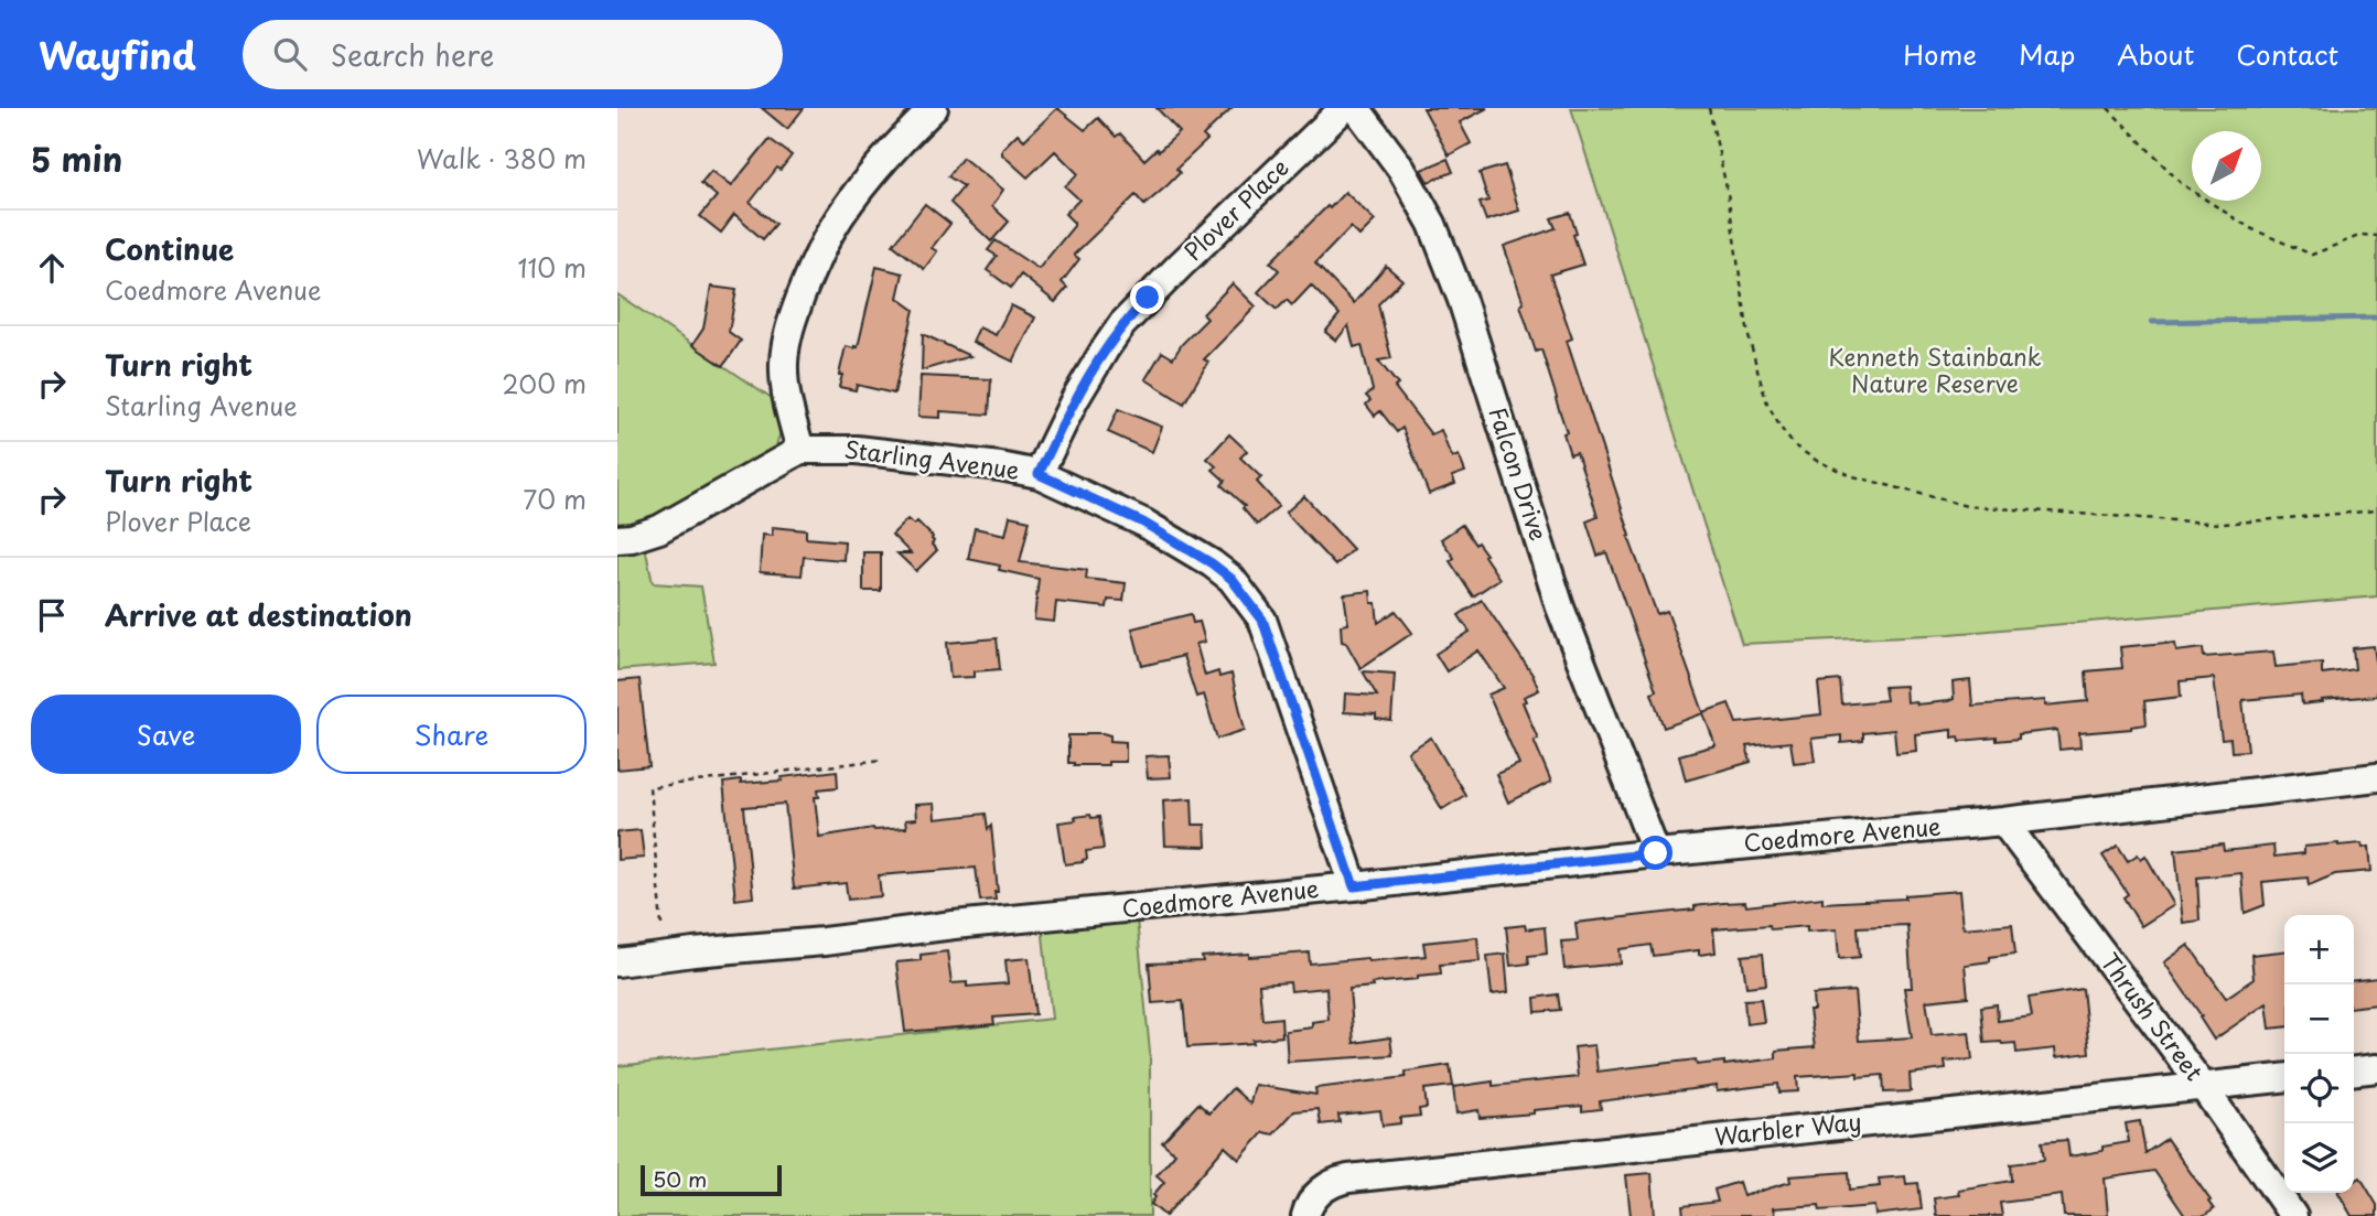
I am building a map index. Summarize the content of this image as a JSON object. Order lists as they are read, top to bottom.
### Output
{
  "streets": {
    "street": [
      "Plover Place",
      "Starling Avenue",
      "Falcon Drive",
      "Coedmore Avenue",
      "Thrush Street",
      "Warbler Way"
    ]
  },
  "crossings": [
    ["Plover Place", "Starling Avenue"],
    ["Starling Avenue", "Coedmore Avenue"],
    ["Falcon Drive", "Coedmore Avenue"],
    ["Coedmore Avenue", "Thrush Street"],
    ["Thrush Street", "Warbler Way"]
  ],
  "parks": ["Kenneth Stainbank Nature Reserve"],
  "scale_bar": "50 m",
  "north": "top right",
  "page": {
    "header": "Wayfind",
    "search": "Search here",
    "nav": [
      "Home",
      "Map",
      "About",
      "Contact"
    ],
    "heading": ["5 min", "Walk · 380 m"],
    "list": [
      ["Continue", "Coedmore Avenue", "110 m"],
      ["Turn right", "Starling Avenue", "200 m"],
      ["Turn right", "Plover Place", "70 m"],
      "Arrive at destination"
    ],
    "buttons": ["Save", "Share"],
    "map_buttons": ["+", "−"],
    "scale": "50 m"
  }
}
